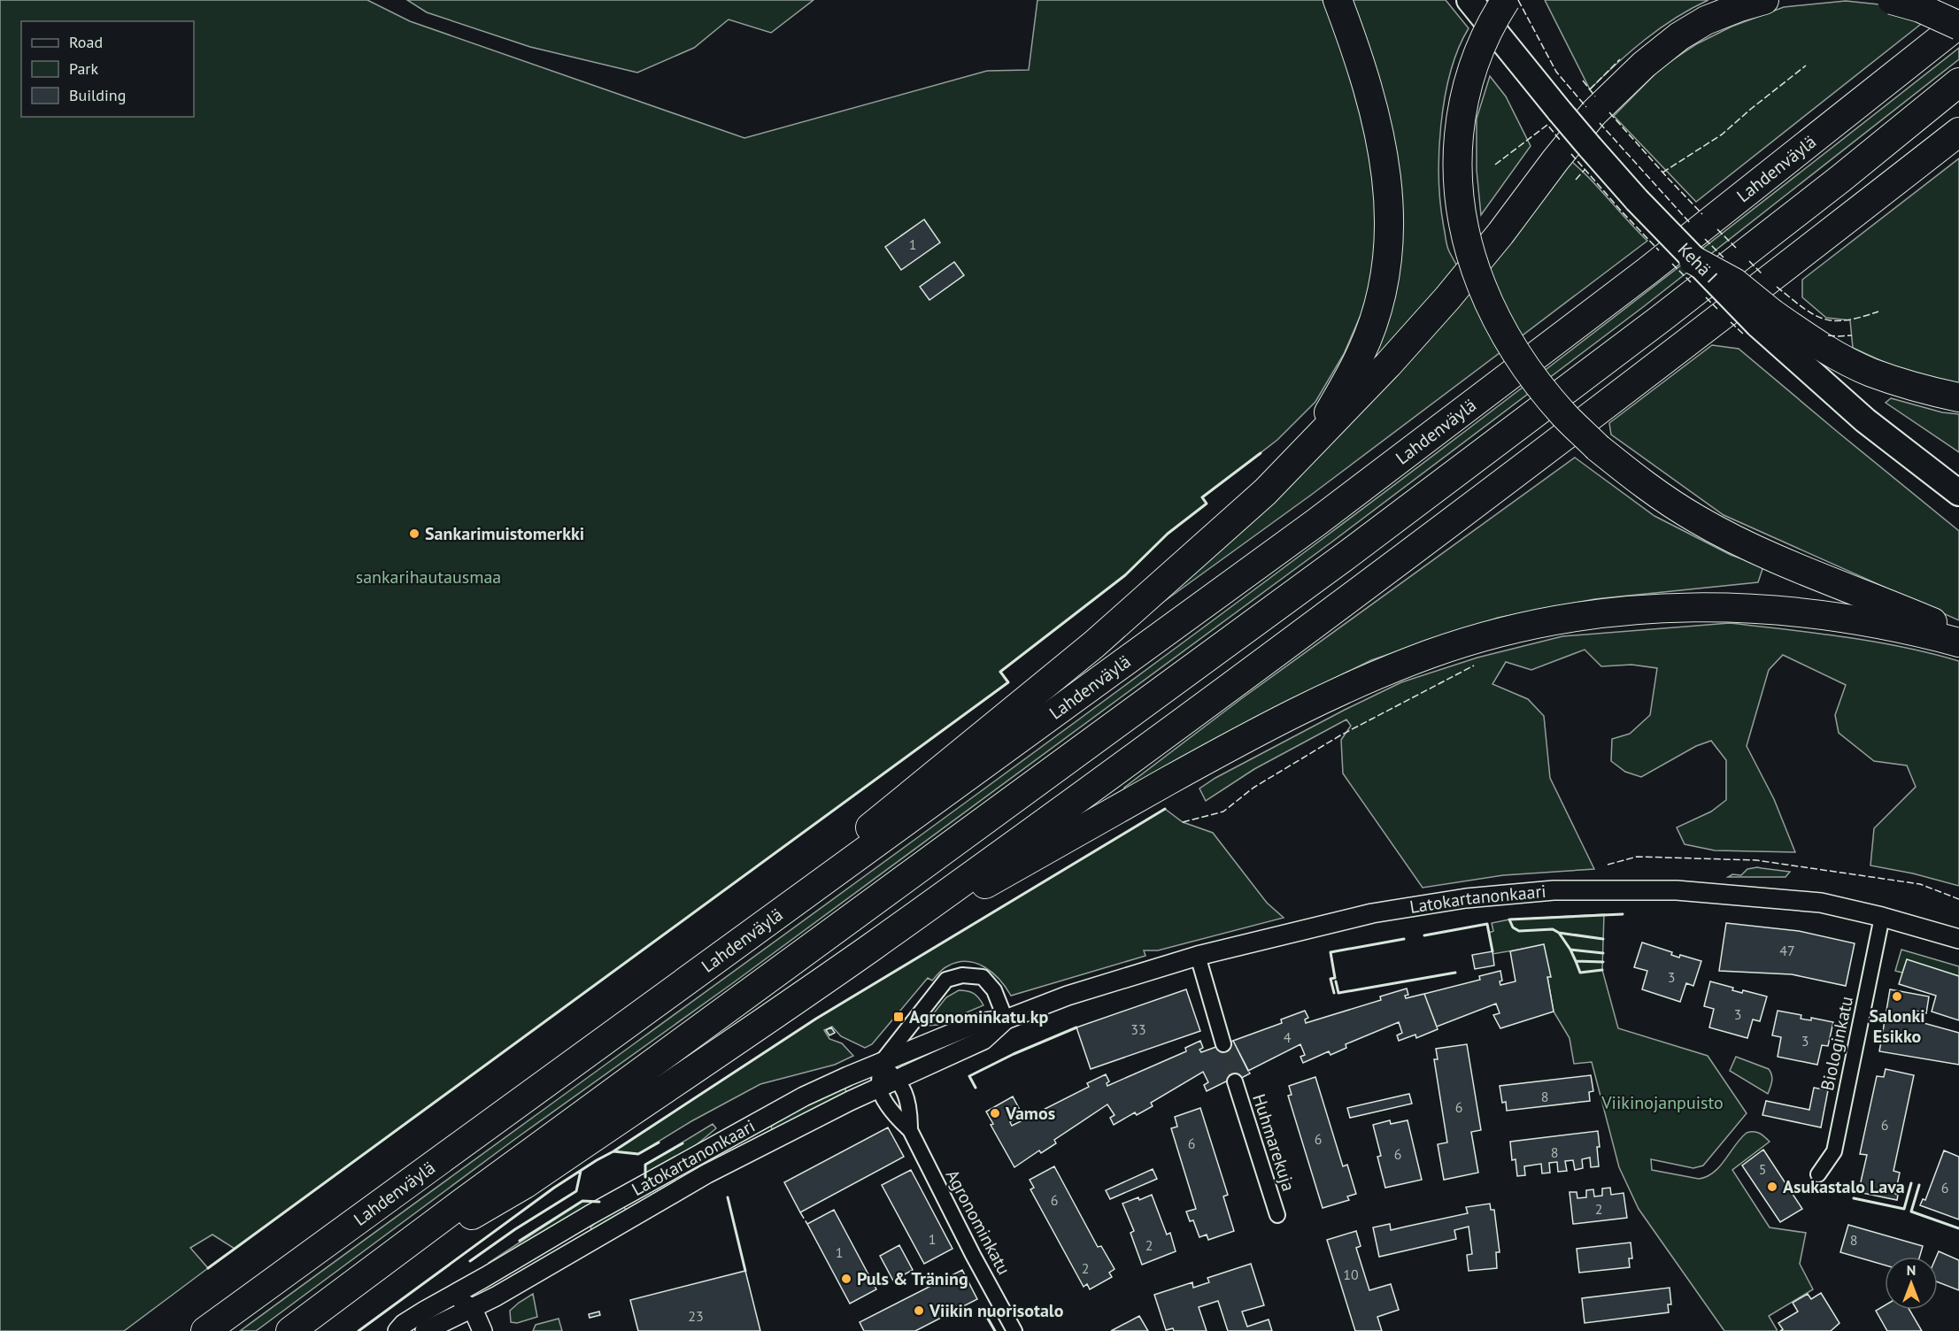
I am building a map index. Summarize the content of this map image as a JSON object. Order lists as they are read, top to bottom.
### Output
{
  "streets": {
    "highway": ["Lahdenväylä", "Kehä I"],
    "street": [
      "Latokartanonkaari",
      "Biologinkatu",
      "Huhmarekuja",
      "Agronominkatu"
    ]
  },
  "crossings": [
    ["Latokartanonkaari", "Biologinkatu"],
    ["Latokartanonkaari", "Agronominkatu"]
  ],
  "parks": ["sankarihautausmaa", "Viikinojanpuisto"],
  "places": {
    "other": [
      "Sankarimuistomerkki",
      "Salonki Esikko",
      "Vamos",
      "Asukastalo Lava",
      "Puls & Träning",
      "Viikin nuorisotalo"
    ],
    "transit": ["Agronominkatu kp"]
  },
  "house_numbers": [
    "1",
    "47",
    "3",
    "3",
    "33",
    "4",
    "3",
    "8",
    "6",
    "6",
    "6",
    "6",
    "8",
    "6",
    "5",
    "6",
    "6",
    "2",
    "1",
    "8",
    "2",
    "1",
    "2",
    "10",
    "23"
  ],
  "legend": ["Road", "Park", "Building"],
  "north": "top"
}
